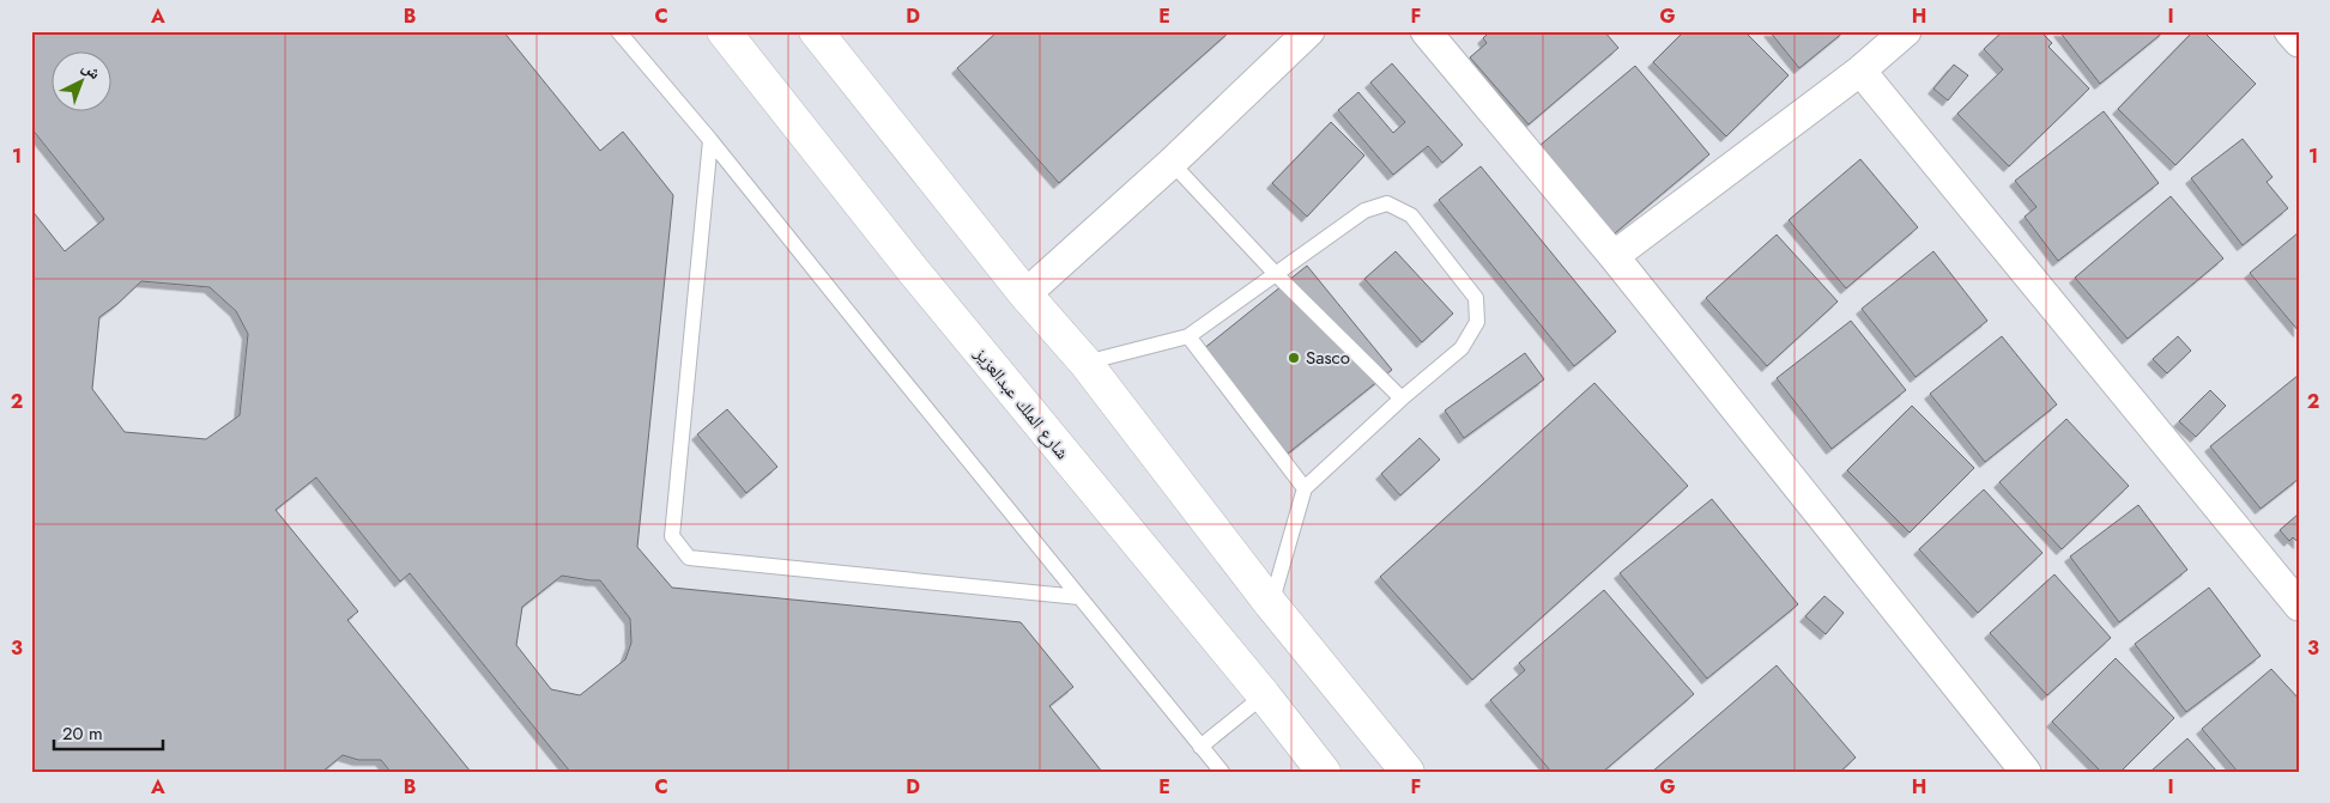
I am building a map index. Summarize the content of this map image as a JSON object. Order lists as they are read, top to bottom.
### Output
{
  "streets": {
    "street": ["شارع الملك عبدالعزيز"]
  },
  "places": ["Sasco"],
  "scale_bar": "20 m",
  "north": "top right",
  "grid": {
    "columns": [
      "A",
      "B",
      "C",
      "D",
      "E",
      "F",
      "G",
      "H",
      "I"
    ],
    "rows": ["1", "2", "3"]
  }
}
